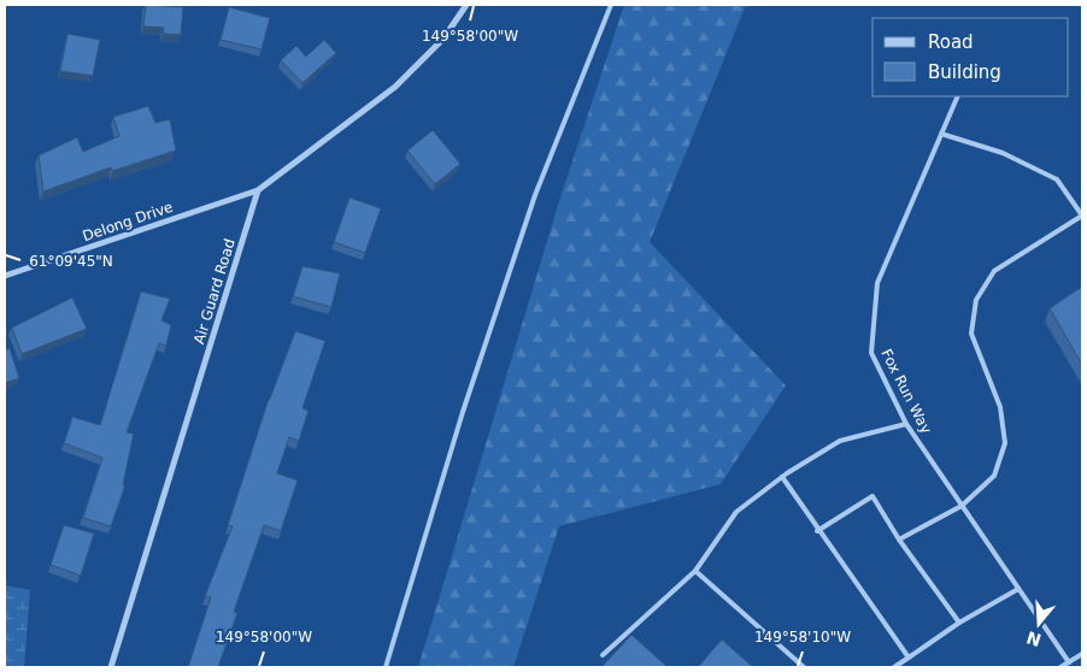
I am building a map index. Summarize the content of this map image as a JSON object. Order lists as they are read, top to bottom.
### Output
{
  "streets": {
    "street": ["Delong Drive", "Air Guard Road"],
    "lane": ["Fox Run Way"]
  },
  "crossings": [
    ["Delong Drive", "Air Guard Road"]
  ],
  "legend": ["Road", "Building"],
  "north": "bottom",
  "coordinates": ["149°58'00\"W", "61°09'45\"N", "149°58'10\"W"]
}
